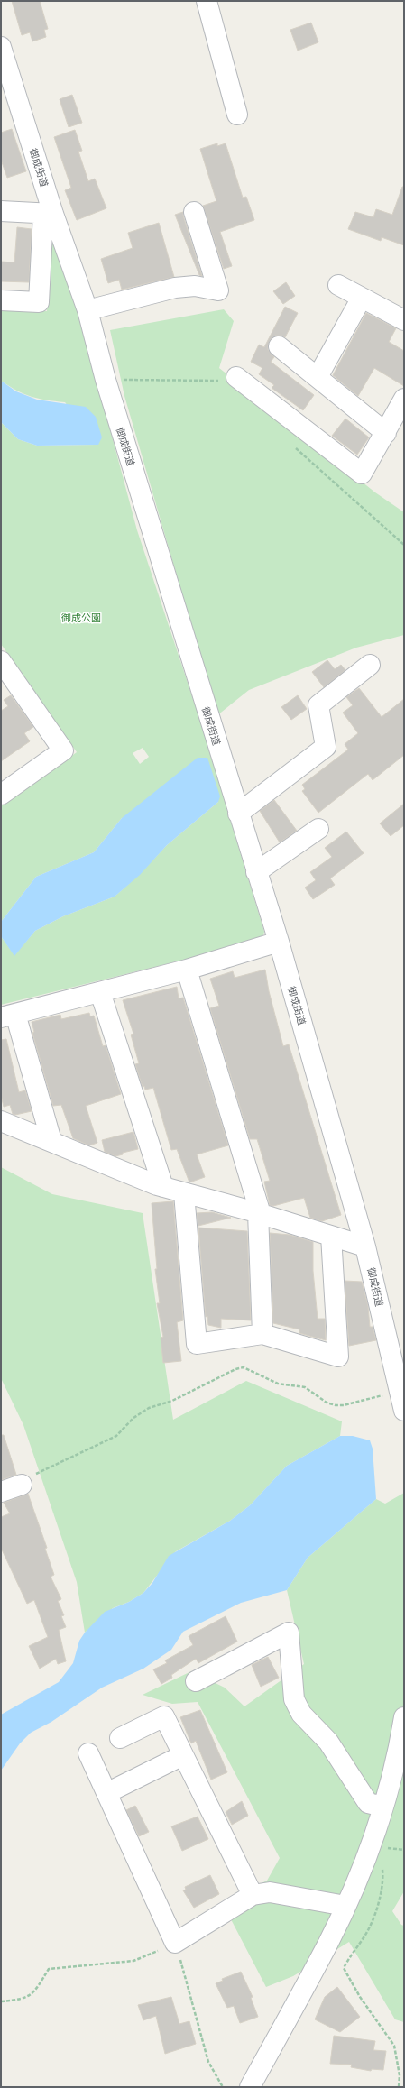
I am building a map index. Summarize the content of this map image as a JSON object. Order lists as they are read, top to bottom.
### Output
{
  "streets": {
    "street": ["御成街道"]
  },
  "parks": ["御成公園"]
}
